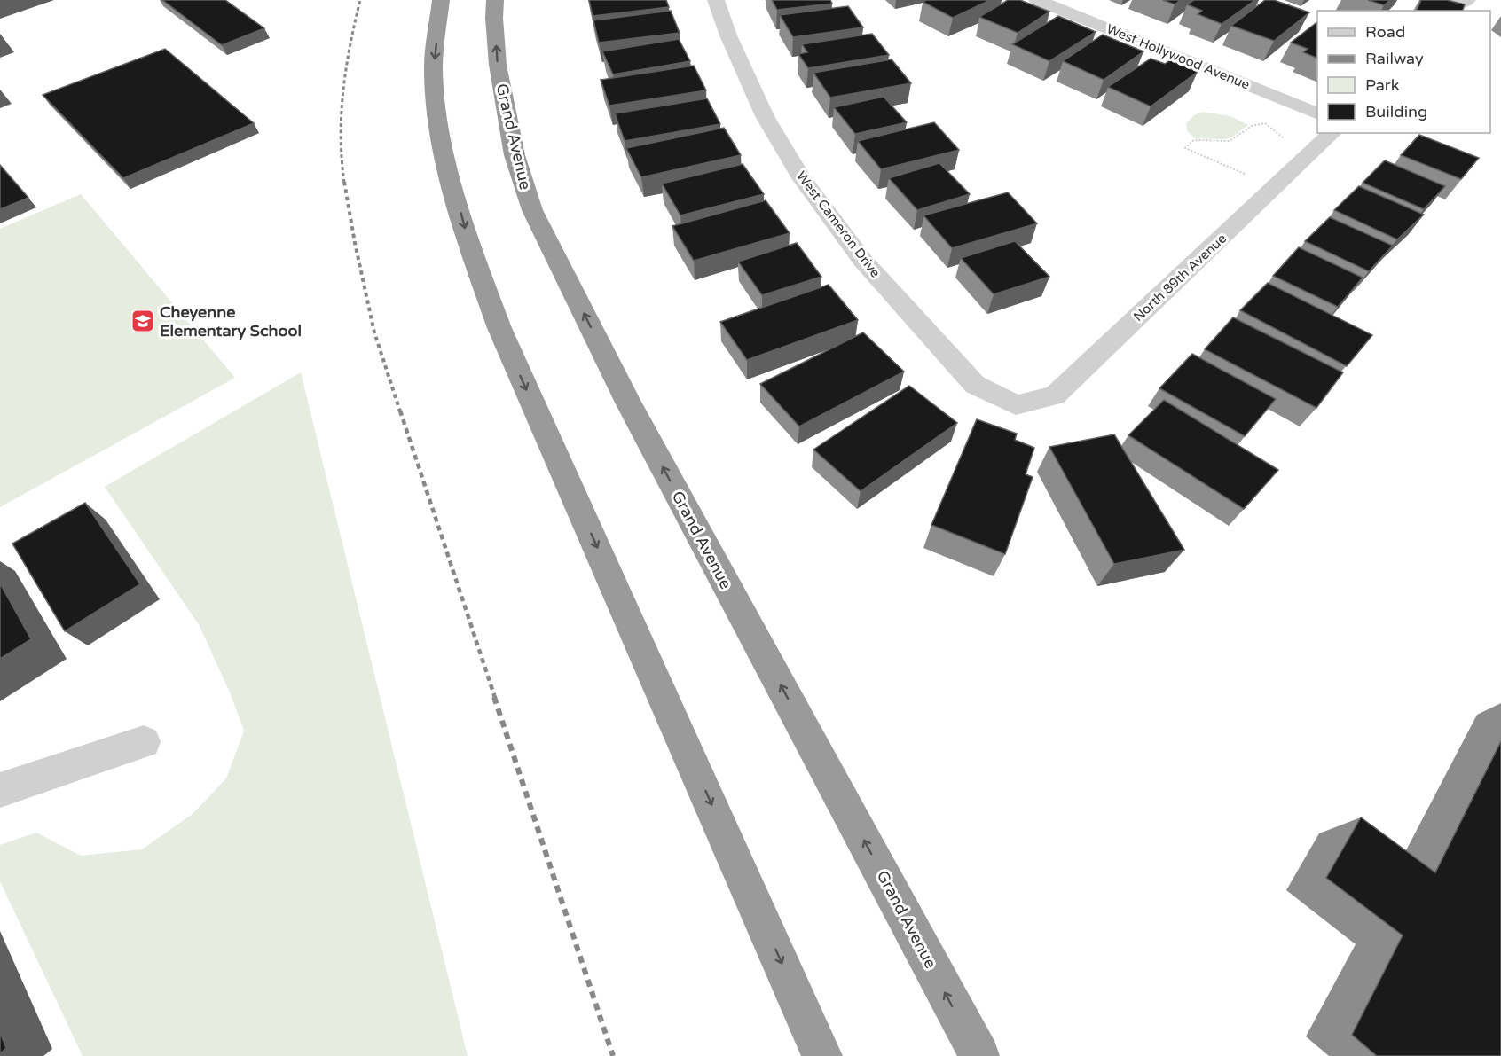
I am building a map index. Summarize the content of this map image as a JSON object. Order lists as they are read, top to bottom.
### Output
{
  "streets": {
    "highway": ["Grand Avenue"],
    "street": ["West Hollywood Avenue", "West Cameron Drive", "North 89th Avenue"]
  },
  "crossings": [
    ["West Cameron Drive", "North 89th Avenue"]
  ],
  "places": {
    "school or university": ["Cheyenne Elementary School"]
  },
  "legend": [
    "Road",
    "Railway",
    "Park",
    "Building"
  ]
}
